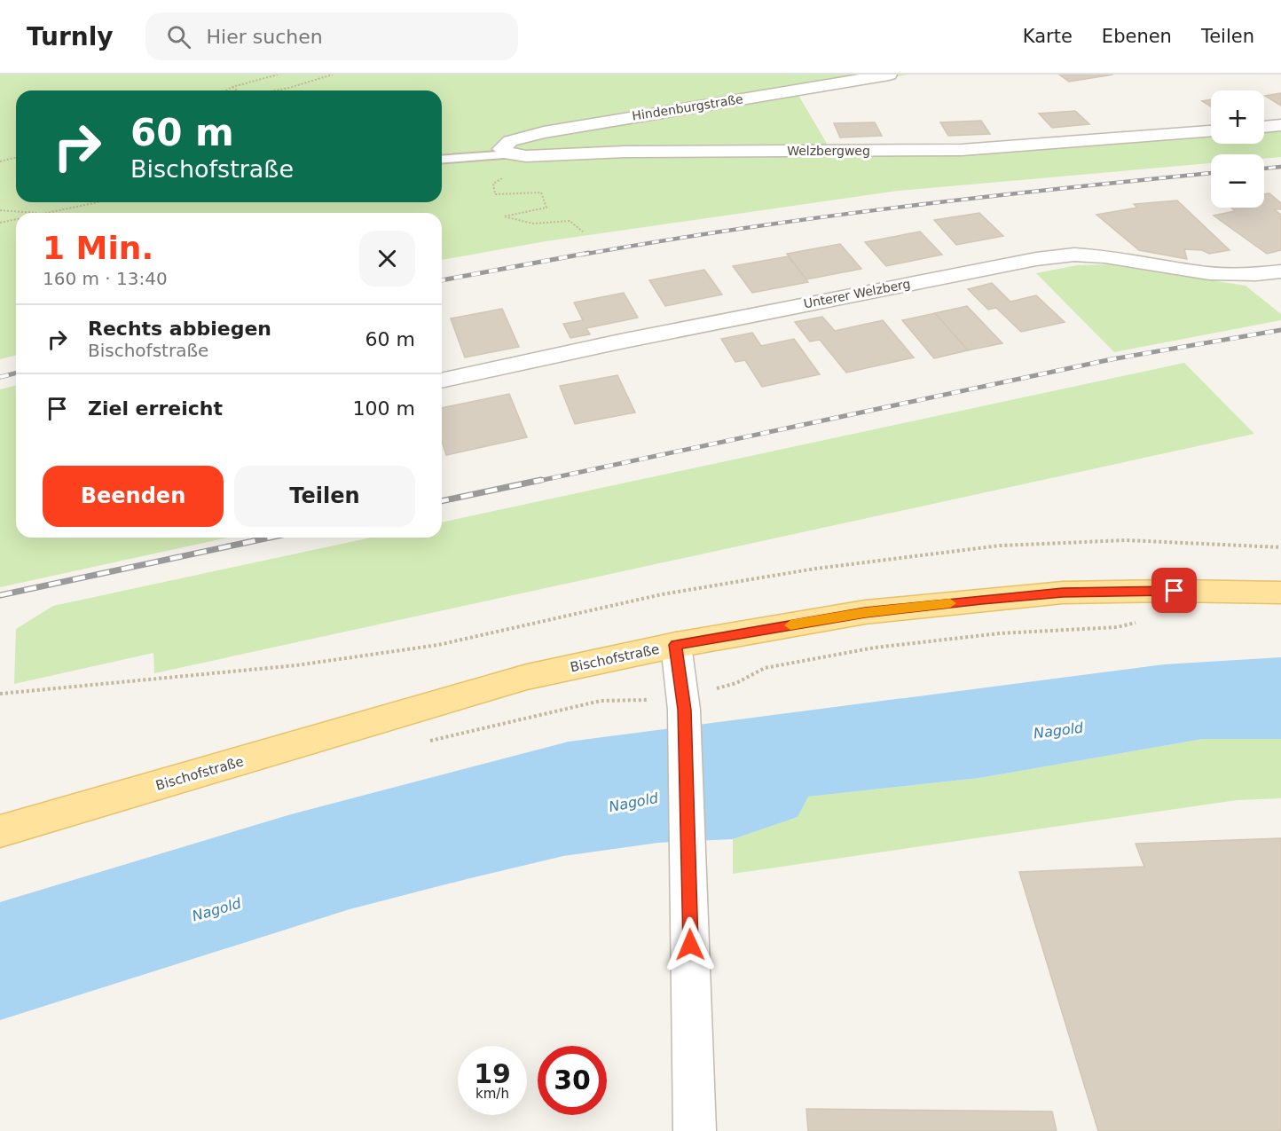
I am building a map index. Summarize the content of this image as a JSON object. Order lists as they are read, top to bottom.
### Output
{
  "streets": {
    "main road": ["Bischofstraße"],
    "street": ["Hindenburgstraße", "Welzbergweg", "Unterer Welzberg"]
  },
  "crossings": [
    ["Hindenburgstraße", "Welzbergweg"]
  ],
  "water": ["Nagold"],
  "page": {
    "header": "Turnly",
    "search": "Hier suchen",
    "nav": ["Karte", "Ebenen", "Teilen"],
    "map_buttons": ["+", "−"],
    "turn": ["60 m", "Bischofstraße"],
    "heading": ["1 Min.", "160 m · 13:40"],
    "list": [
      {
        "name": "Rechts abbiegen",
        "note": "Bischofstraße",
        "value": "60 m"
      },
      {
        "name": "Ziel erreicht",
        "value": "100 m"
      }
    ],
    "buttons": ["Beenden", "Teilen"],
    "speed": "19 km/h",
    "limit": "30"
  }
}
